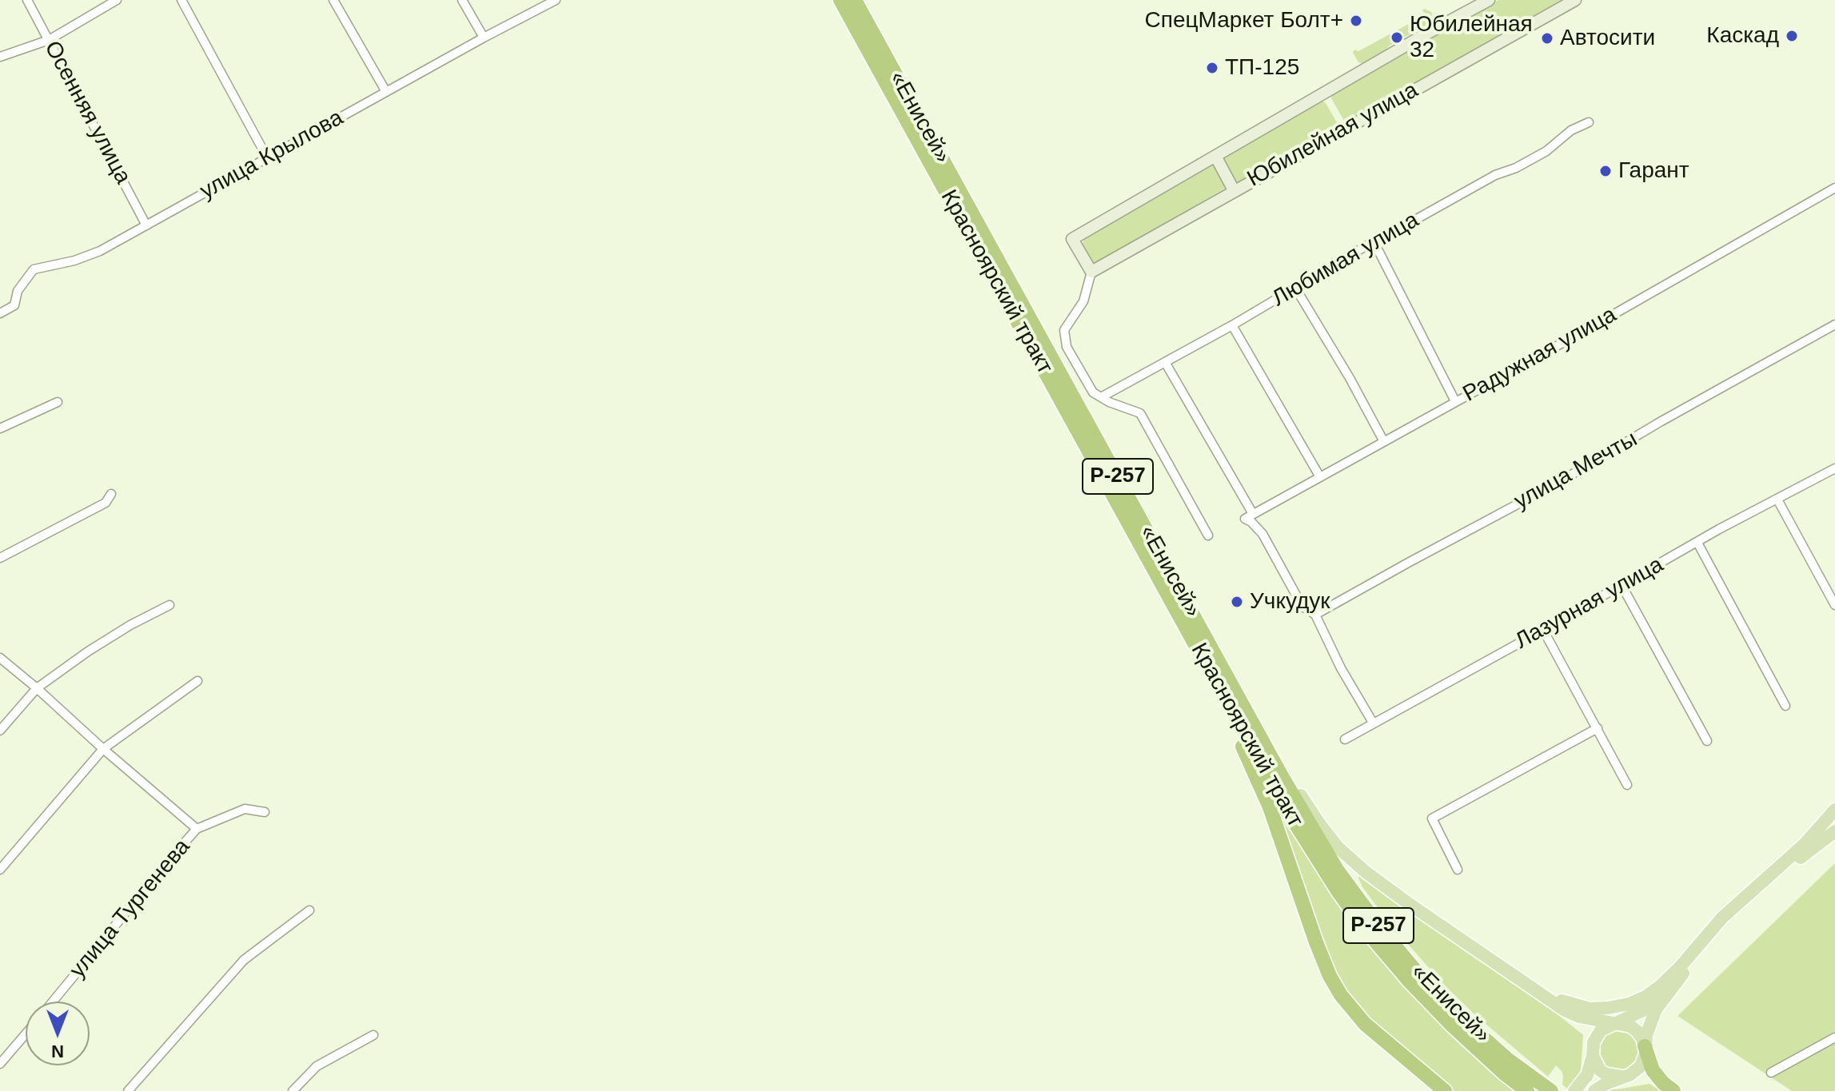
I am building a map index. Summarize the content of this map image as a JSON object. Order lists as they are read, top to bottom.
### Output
{
  "streets": {
    "highway": ["«Енисей»", "Красноярский тракт", "Р-257"],
    "main road": ["Юбилейная улица"],
    "street": [
      "Осенняя улица",
      "улица Крылова",
      "Любимая улица",
      "Радужная улица",
      "улица Мечты",
      "Лазурная улица",
      "улица Тургенева"
    ]
  },
  "crossings": [
    ["Осенняя улица", "улица Крылова"],
    ["Радужная улица", "улица Мечты"]
  ],
  "places": [
    "СпецМаркет Болт+",
    "Каскад",
    "Юбилейная 32",
    "Автосити",
    "ТП-125",
    "Гарант",
    "Учкудук"
  ],
  "north": "bottom"
}
